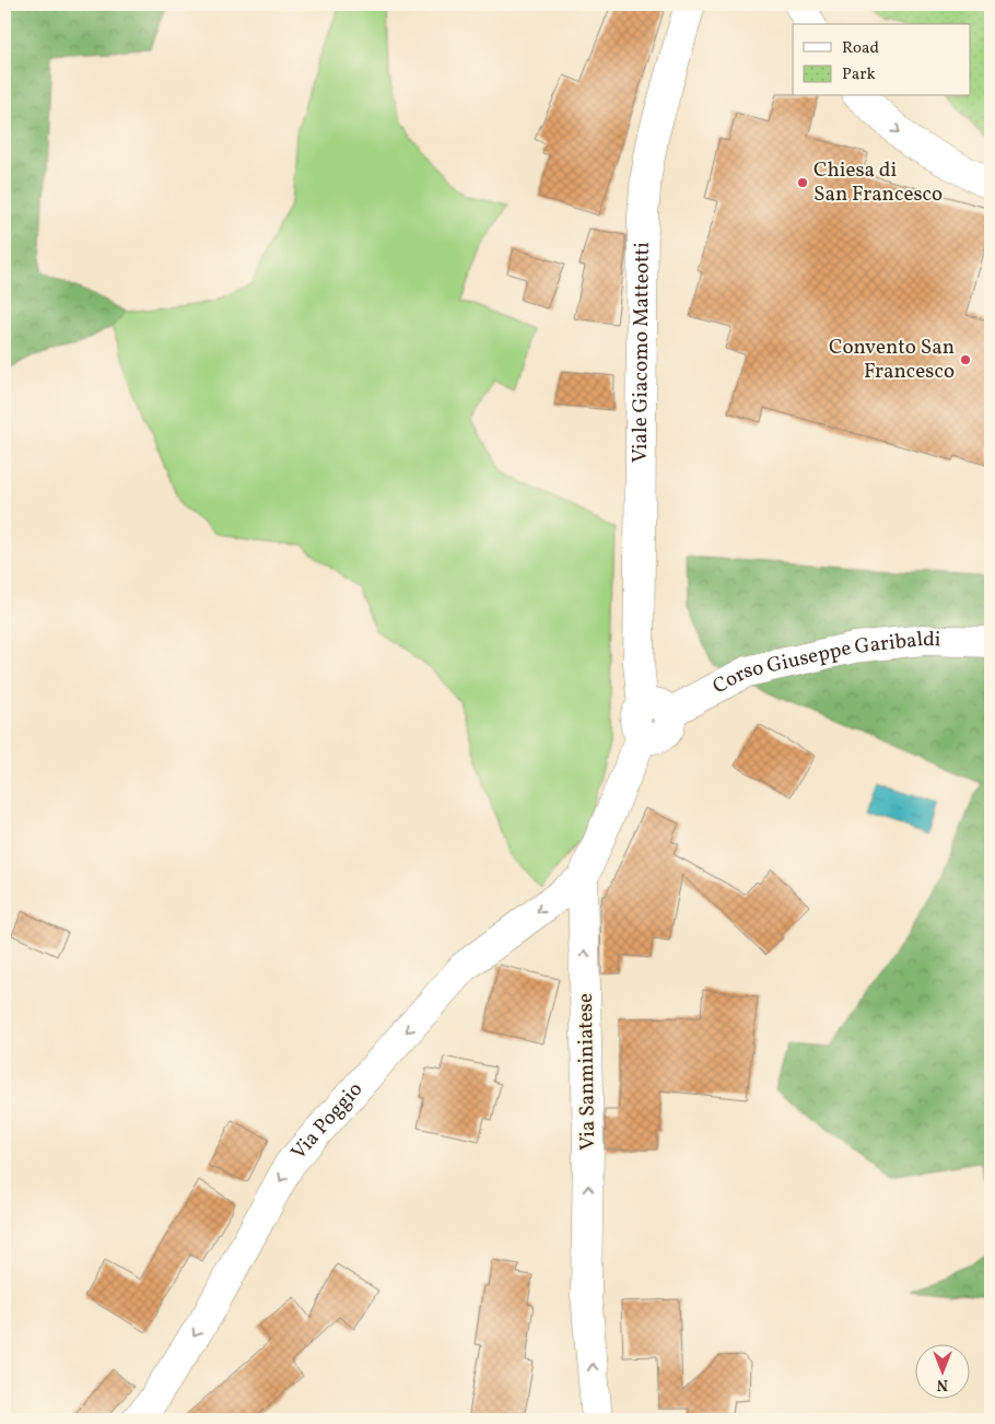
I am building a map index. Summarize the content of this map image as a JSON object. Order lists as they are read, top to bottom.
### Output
{
  "streets": {
    "main road": [
      "Viale Giacomo Matteotti",
      "Corso Giuseppe Garibaldi",
      "Via Sanminiatese",
      "Via Poggio"
    ]
  },
  "crossings": [
    ["Viale Giacomo Matteotti", "Corso Giuseppe Garibaldi"],
    ["Viale Giacomo Matteotti", "Via Sanminiatese"],
    ["Corso Giuseppe Garibaldi", "Via Sanminiatese"],
    ["Via Sanminiatese", "Via Poggio"]
  ],
  "one_way": ["Via Sanminiatese", "Via Poggio"],
  "places": ["Chiesa di San Francesco", "Convento San Francesco"],
  "legend": ["Road", "Park"],
  "north": "bottom"
}
